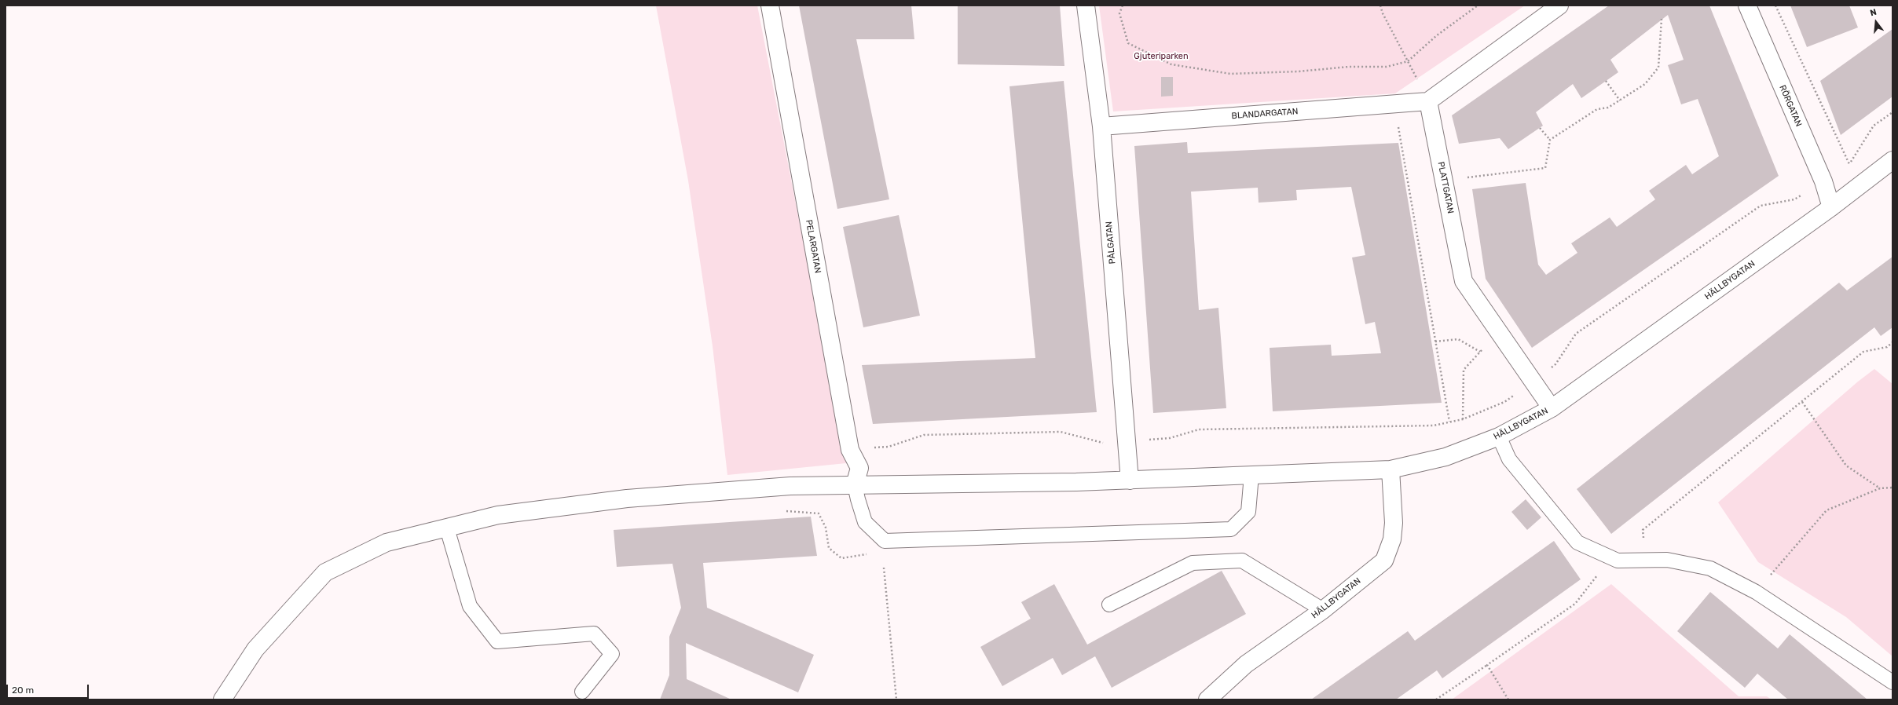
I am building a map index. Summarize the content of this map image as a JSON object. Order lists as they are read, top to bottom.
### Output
{
  "streets": {
    "street": [
      "RÖRGATAN",
      "BLANDARGATAN",
      "PLATTGATAN",
      "PÅLGATAN",
      "PELARGATAN",
      "HÄLLBYGATAN"
    ]
  },
  "crossings": [
    ["RÖRGATAN", "HÄLLBYGATAN"],
    ["BLANDARGATAN", "PLATTGATAN"],
    ["BLANDARGATAN", "PÅLGATAN"],
    ["PLATTGATAN", "HÄLLBYGATAN"]
  ],
  "parks": ["Gjuteriparken"],
  "scale_bar": "20 m",
  "north": "top"
}
